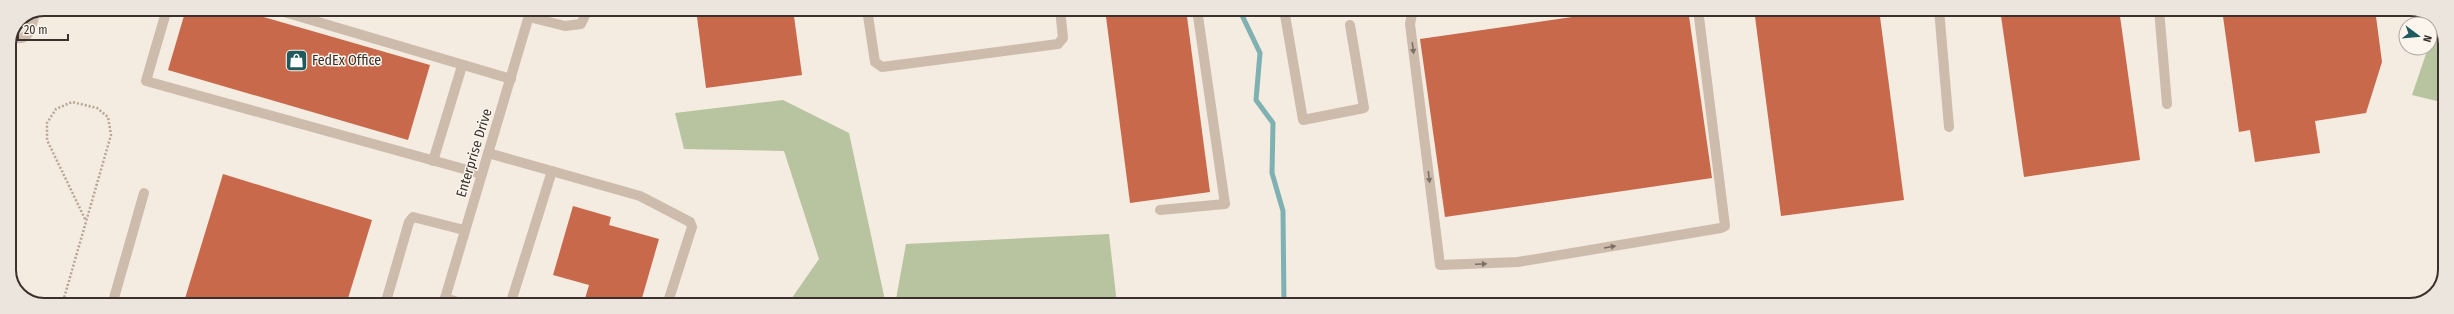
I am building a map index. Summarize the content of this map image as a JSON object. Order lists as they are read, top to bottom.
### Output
{
  "streets": {
    "street": ["Enterprise Drive"]
  },
  "places": {
    "shop": ["FedEx Office"]
  },
  "scale_bar": "20 m",
  "north": "right"
}
